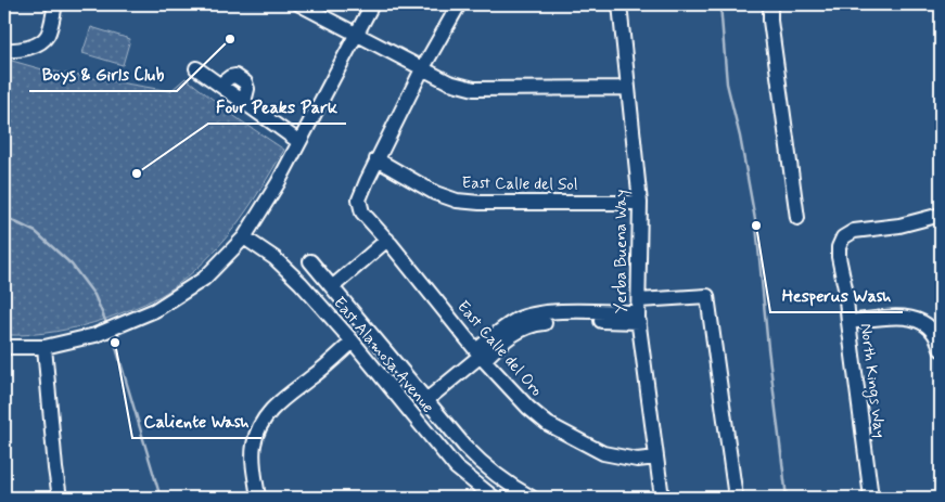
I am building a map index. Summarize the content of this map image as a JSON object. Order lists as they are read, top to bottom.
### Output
{
  "streets": {
    "street": [
      "East Calle del Sol",
      "Yerba Buena Way",
      "East Calle del Oro",
      "East Alamosa Avenue",
      "North Kings Way"
    ]
  },
  "crossings": [
    ["East Calle del Sol", "Yerba Buena Way"],
    ["East Calle del Sol", "East Calle del Oro"],
    ["Yerba Buena Way", "East Calle del Oro"]
  ],
  "places": [
    "Boys & Girls Club",
    "Four Peaks Park",
    "Hesperus Wash",
    "Caliente Wash"
  ]
}
